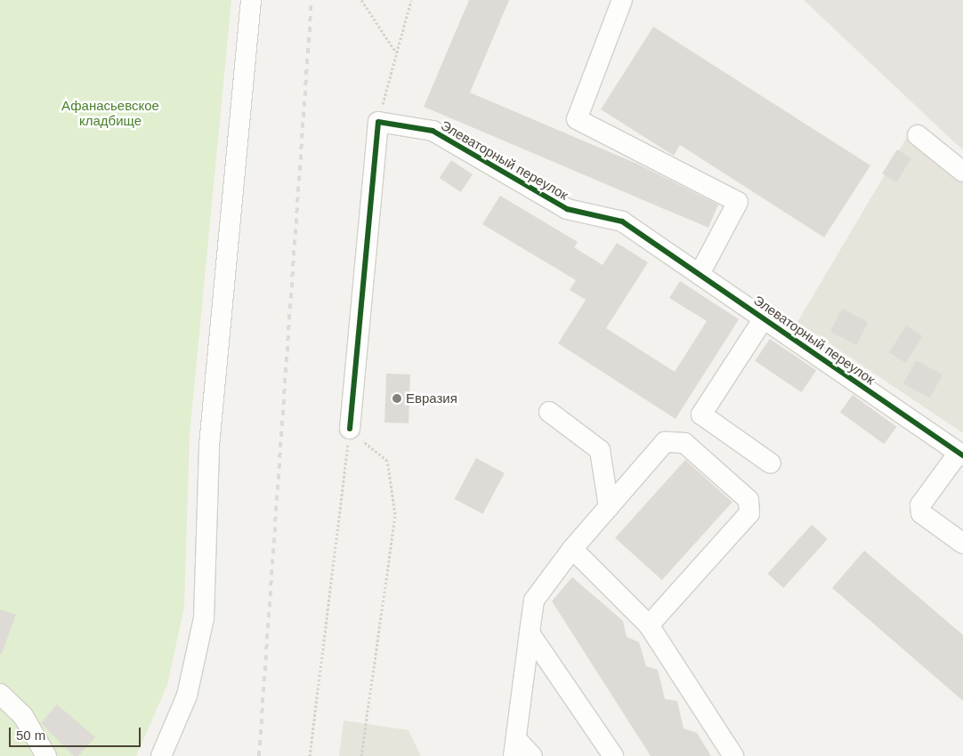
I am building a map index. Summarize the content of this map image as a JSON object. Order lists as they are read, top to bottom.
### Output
{
  "streets": {
    "street": ["Элеваторный переулок"]
  },
  "parks": ["Афанасьевское кладбище"],
  "places": ["Евразия"],
  "scale_bar": "50 m"
}
